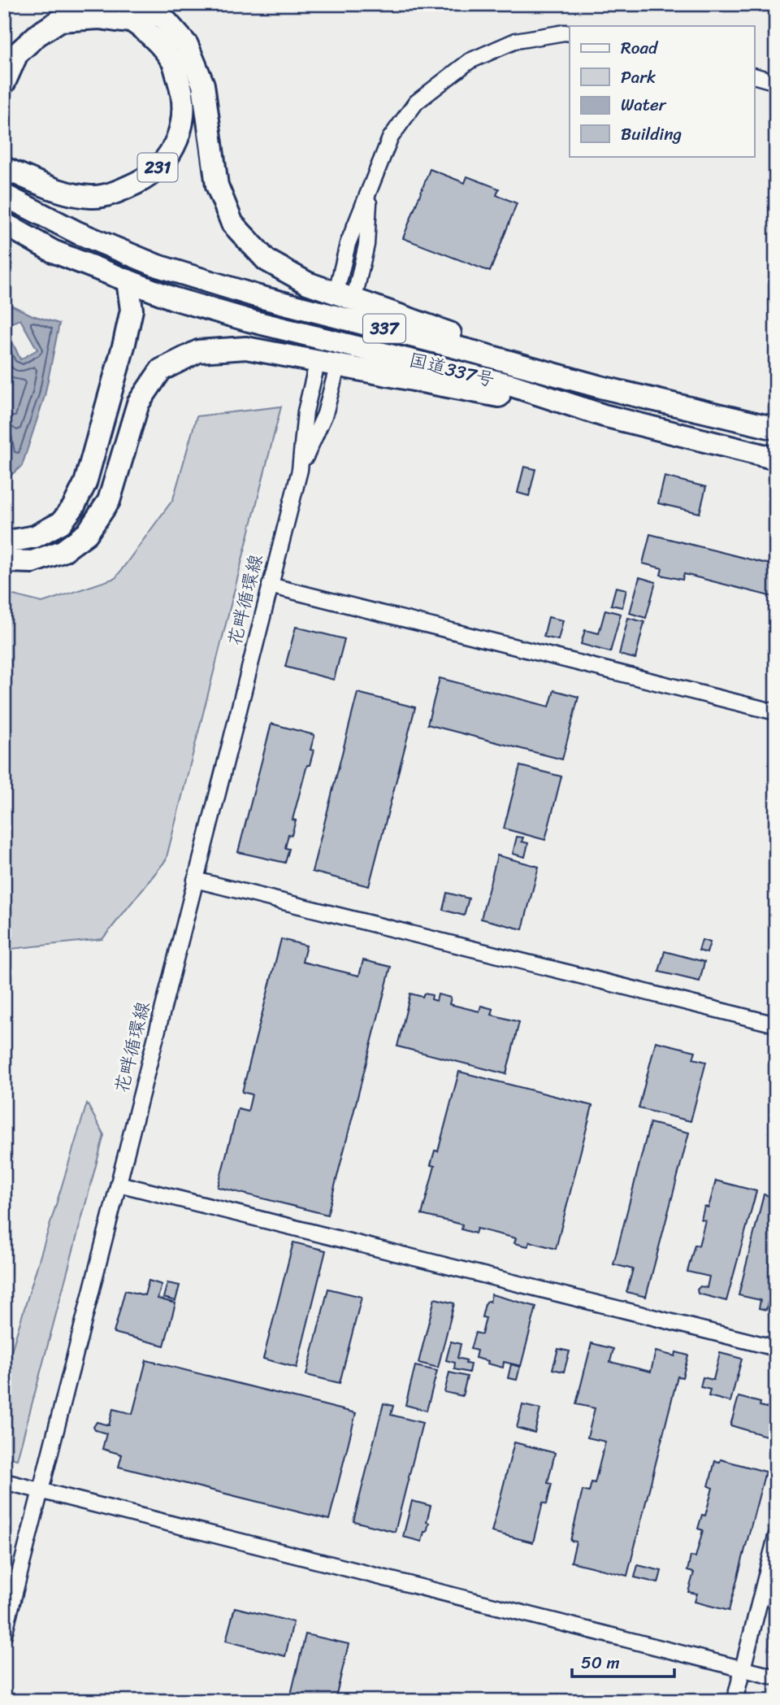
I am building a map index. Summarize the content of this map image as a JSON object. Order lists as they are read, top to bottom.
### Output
{
  "streets": {
    "highway": ["231", "337", "国道337号"],
    "street": ["花畔循環線"]
  },
  "legend": [
    "Road",
    "Park",
    "Water",
    "Building"
  ],
  "scale_bar": "50 m"
}
